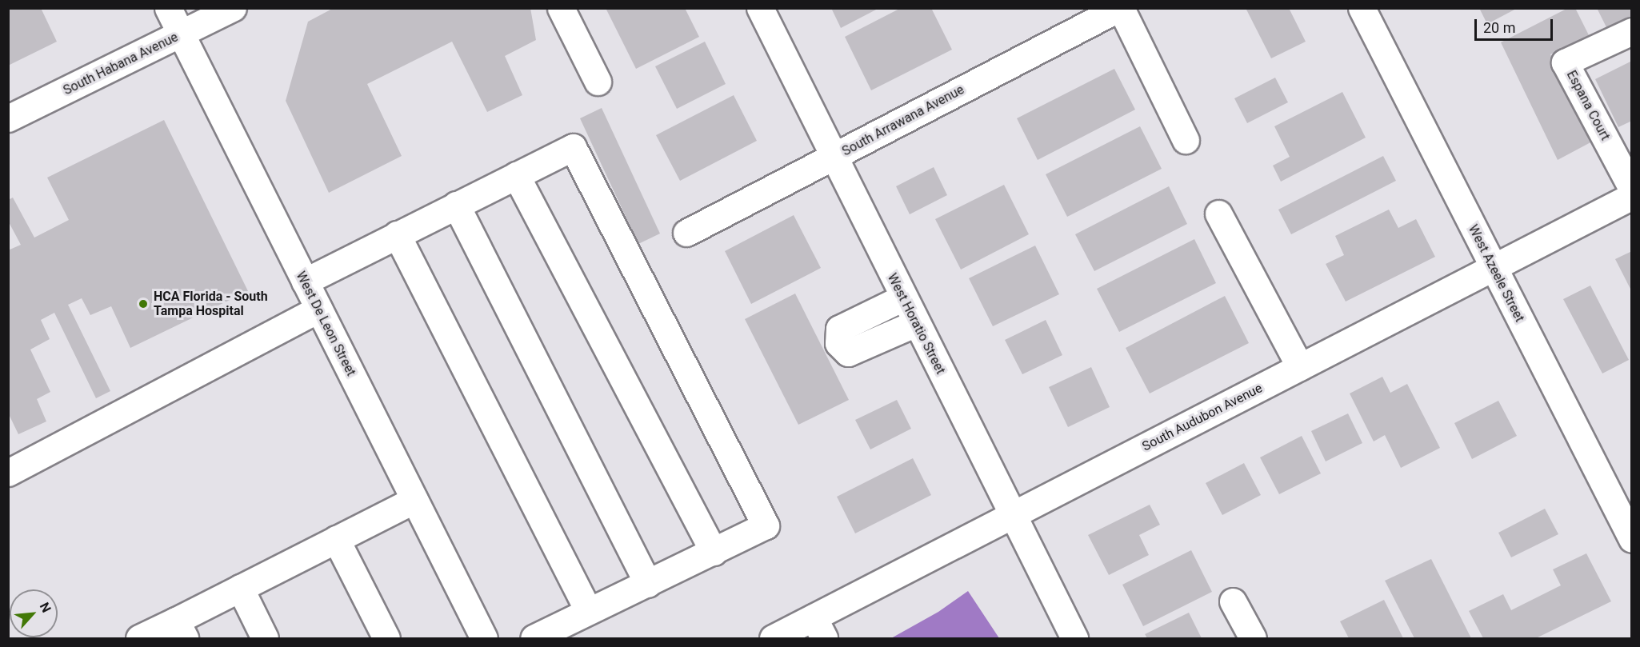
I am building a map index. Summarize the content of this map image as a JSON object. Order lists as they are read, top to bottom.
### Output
{
  "streets": {
    "street": [
      "South Habana Avenue",
      "Espana Court",
      "South Arrawana Avenue",
      "West Azeele Street",
      "West De Leon Street",
      "West Horatio Street",
      "South Audubon Avenue"
    ]
  },
  "crossings": [
    ["South Habana Avenue", "West De Leon Street"],
    ["South Arrawana Avenue", "West Horatio Street"],
    ["West Azeele Street", "South Audubon Avenue"],
    ["West Horatio Street", "South Audubon Avenue"]
  ],
  "places": ["HCA Florida - South Tampa Hospital"],
  "scale_bar": "20 m",
  "north": "top right"
}
